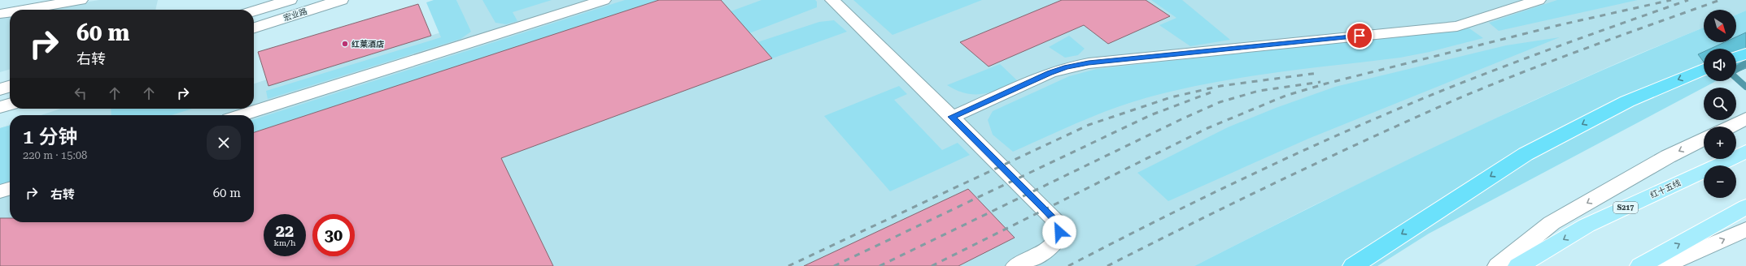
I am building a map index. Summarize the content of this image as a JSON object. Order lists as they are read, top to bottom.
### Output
{
  "streets": {
    "main road": ["宏业路", "红十五线", "S217"]
  },
  "places": ["红莱酒店"],
  "north": "bottom right",
  "page": {
    "map_buttons": ["+", "−"],
    "turn": ["60 m", "右转"],
    "heading": ["1 分钟", "220 m · 15:08"],
    "list": [
      {
        "name": "右转",
        "value": "60 m"
      }
    ],
    "speed": "22 km/h",
    "limit": "30"
  }
}
